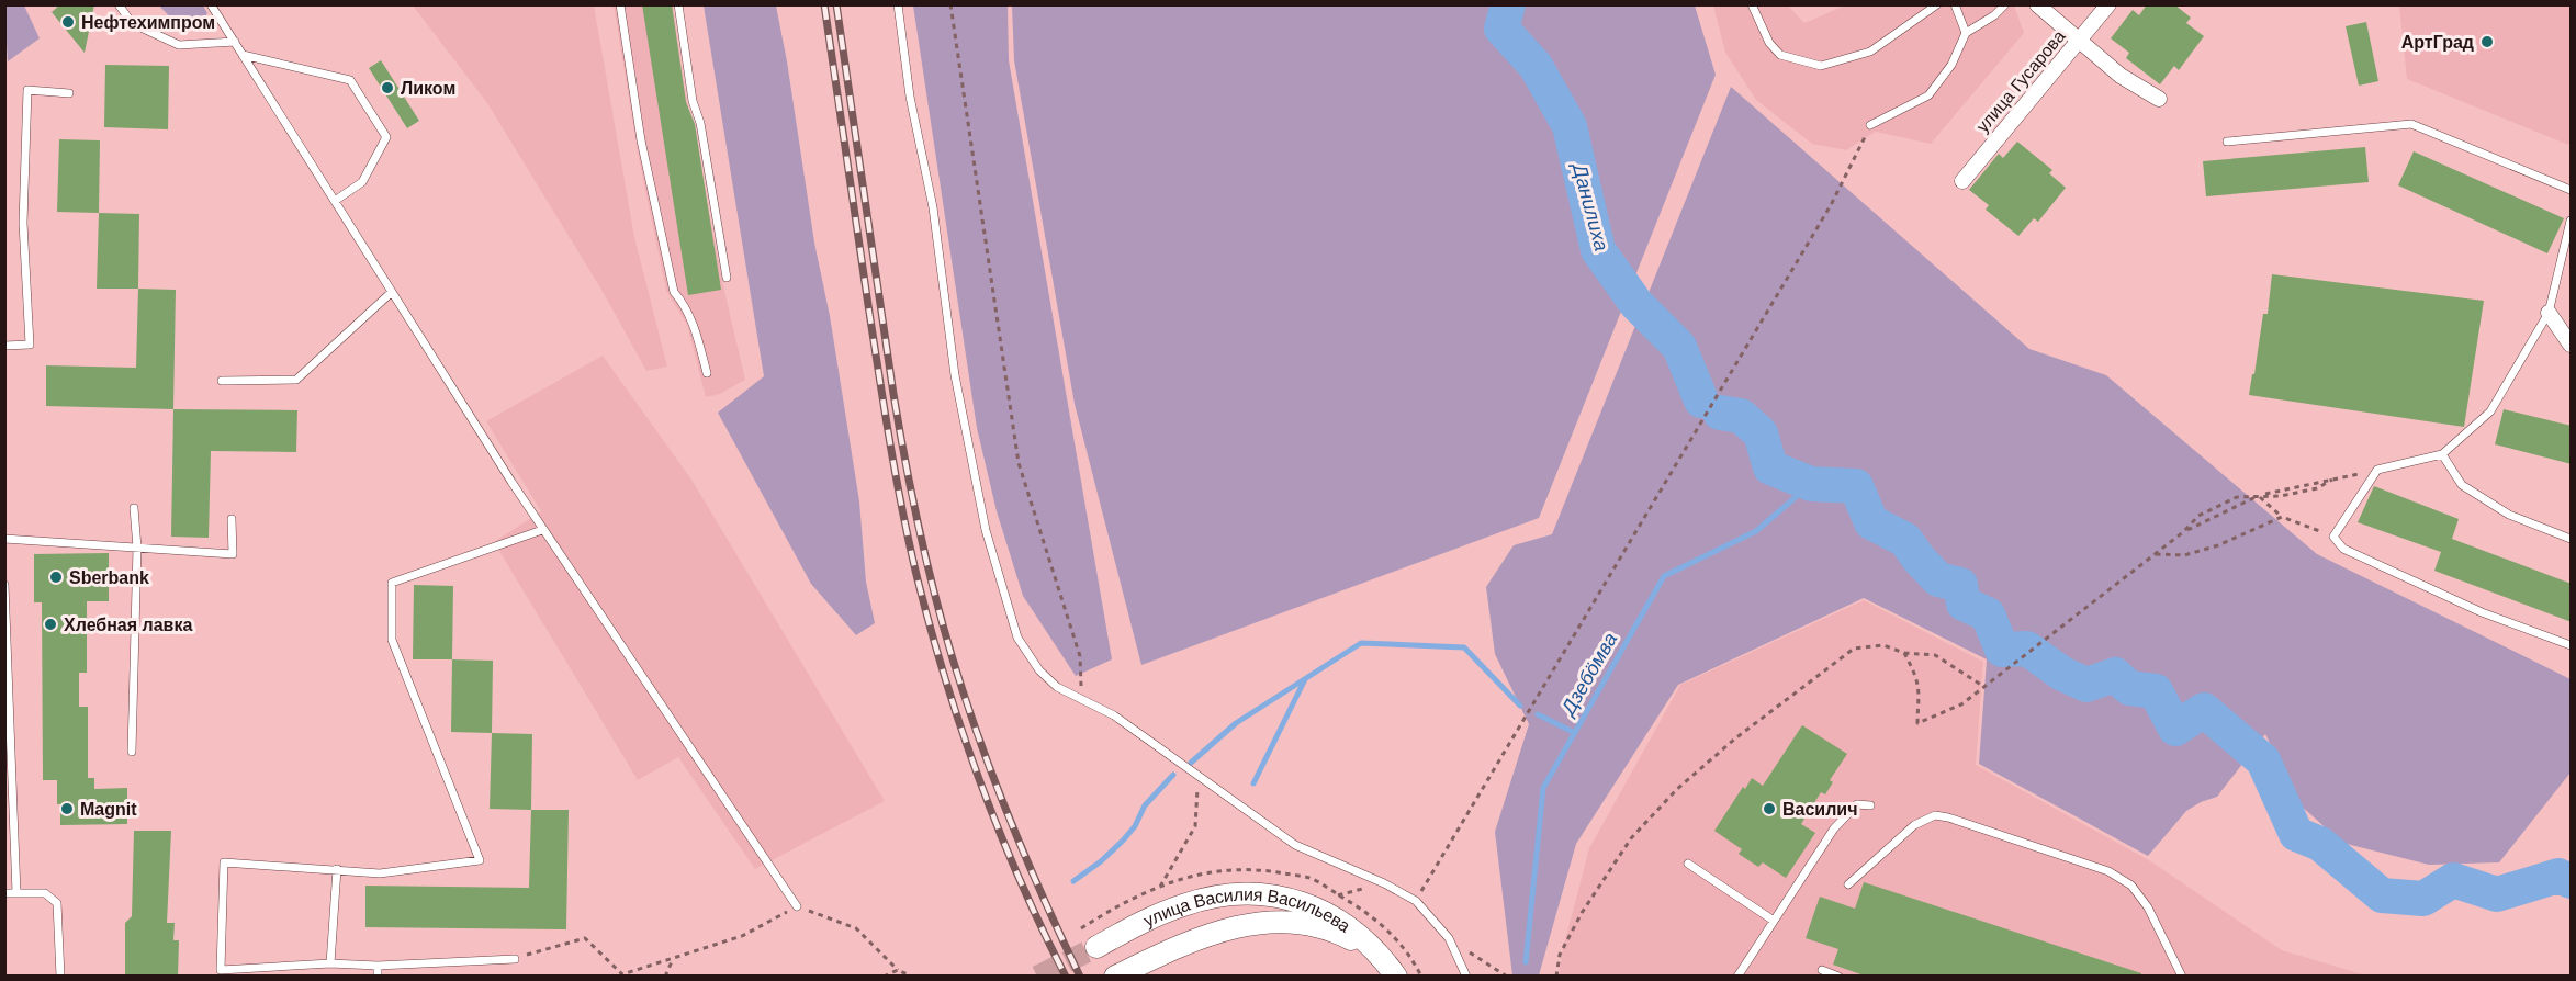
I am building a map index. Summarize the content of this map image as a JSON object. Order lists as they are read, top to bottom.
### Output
{
  "streets": {
    "main road": ["улица Василия Васильева"],
    "street": ["улица Гусарова"]
  },
  "water": ["Данилиха", "Дзебӧмва"],
  "places": [
    "Нефтехимпром",
    "АртГрад",
    "Ликом",
    "Sberbank",
    "Хлебная лавка",
    "Magnit",
    "Василич"
  ]
}
